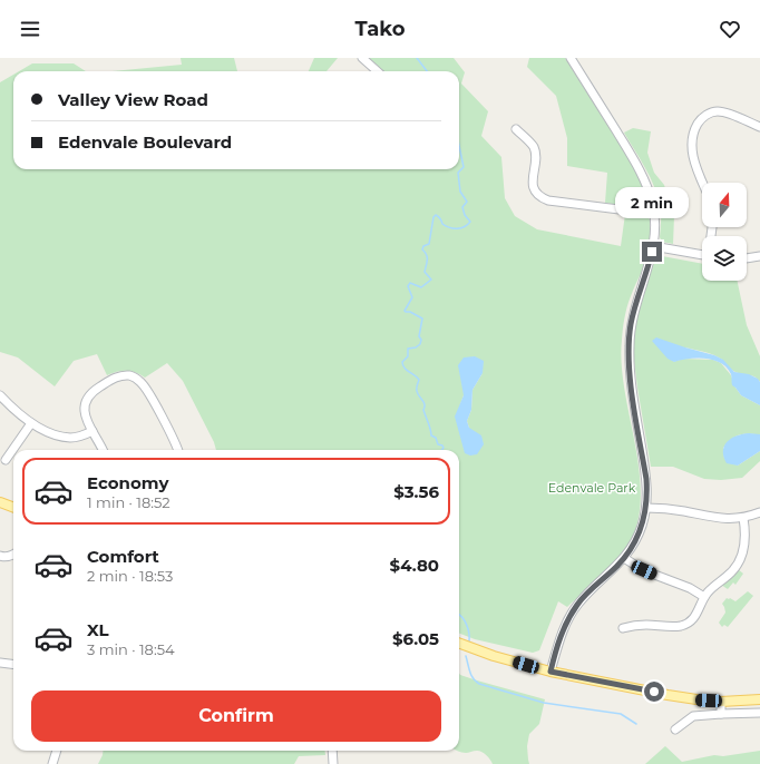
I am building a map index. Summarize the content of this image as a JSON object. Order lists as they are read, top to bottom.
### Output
{
  "parks": ["Edenvale Park"],
  "north": "top",
  "page": {
    "header": "Tako",
    "banner": ["Valley View Road", "Edenvale Boulevard"],
    "bubble": "2 min",
    "list": [
      {
        "name": "Economy",
        "note": "1 min · 18:52",
        "value": "$3.56"
      },
      {
        "name": "Comfort",
        "note": "2 min · 18:53",
        "value": "$4.80"
      },
      {
        "name": "XL",
        "note": "3 min · 18:54",
        "value": "$6.05"
      }
    ],
    "buttons": "Confirm"
  }
}
